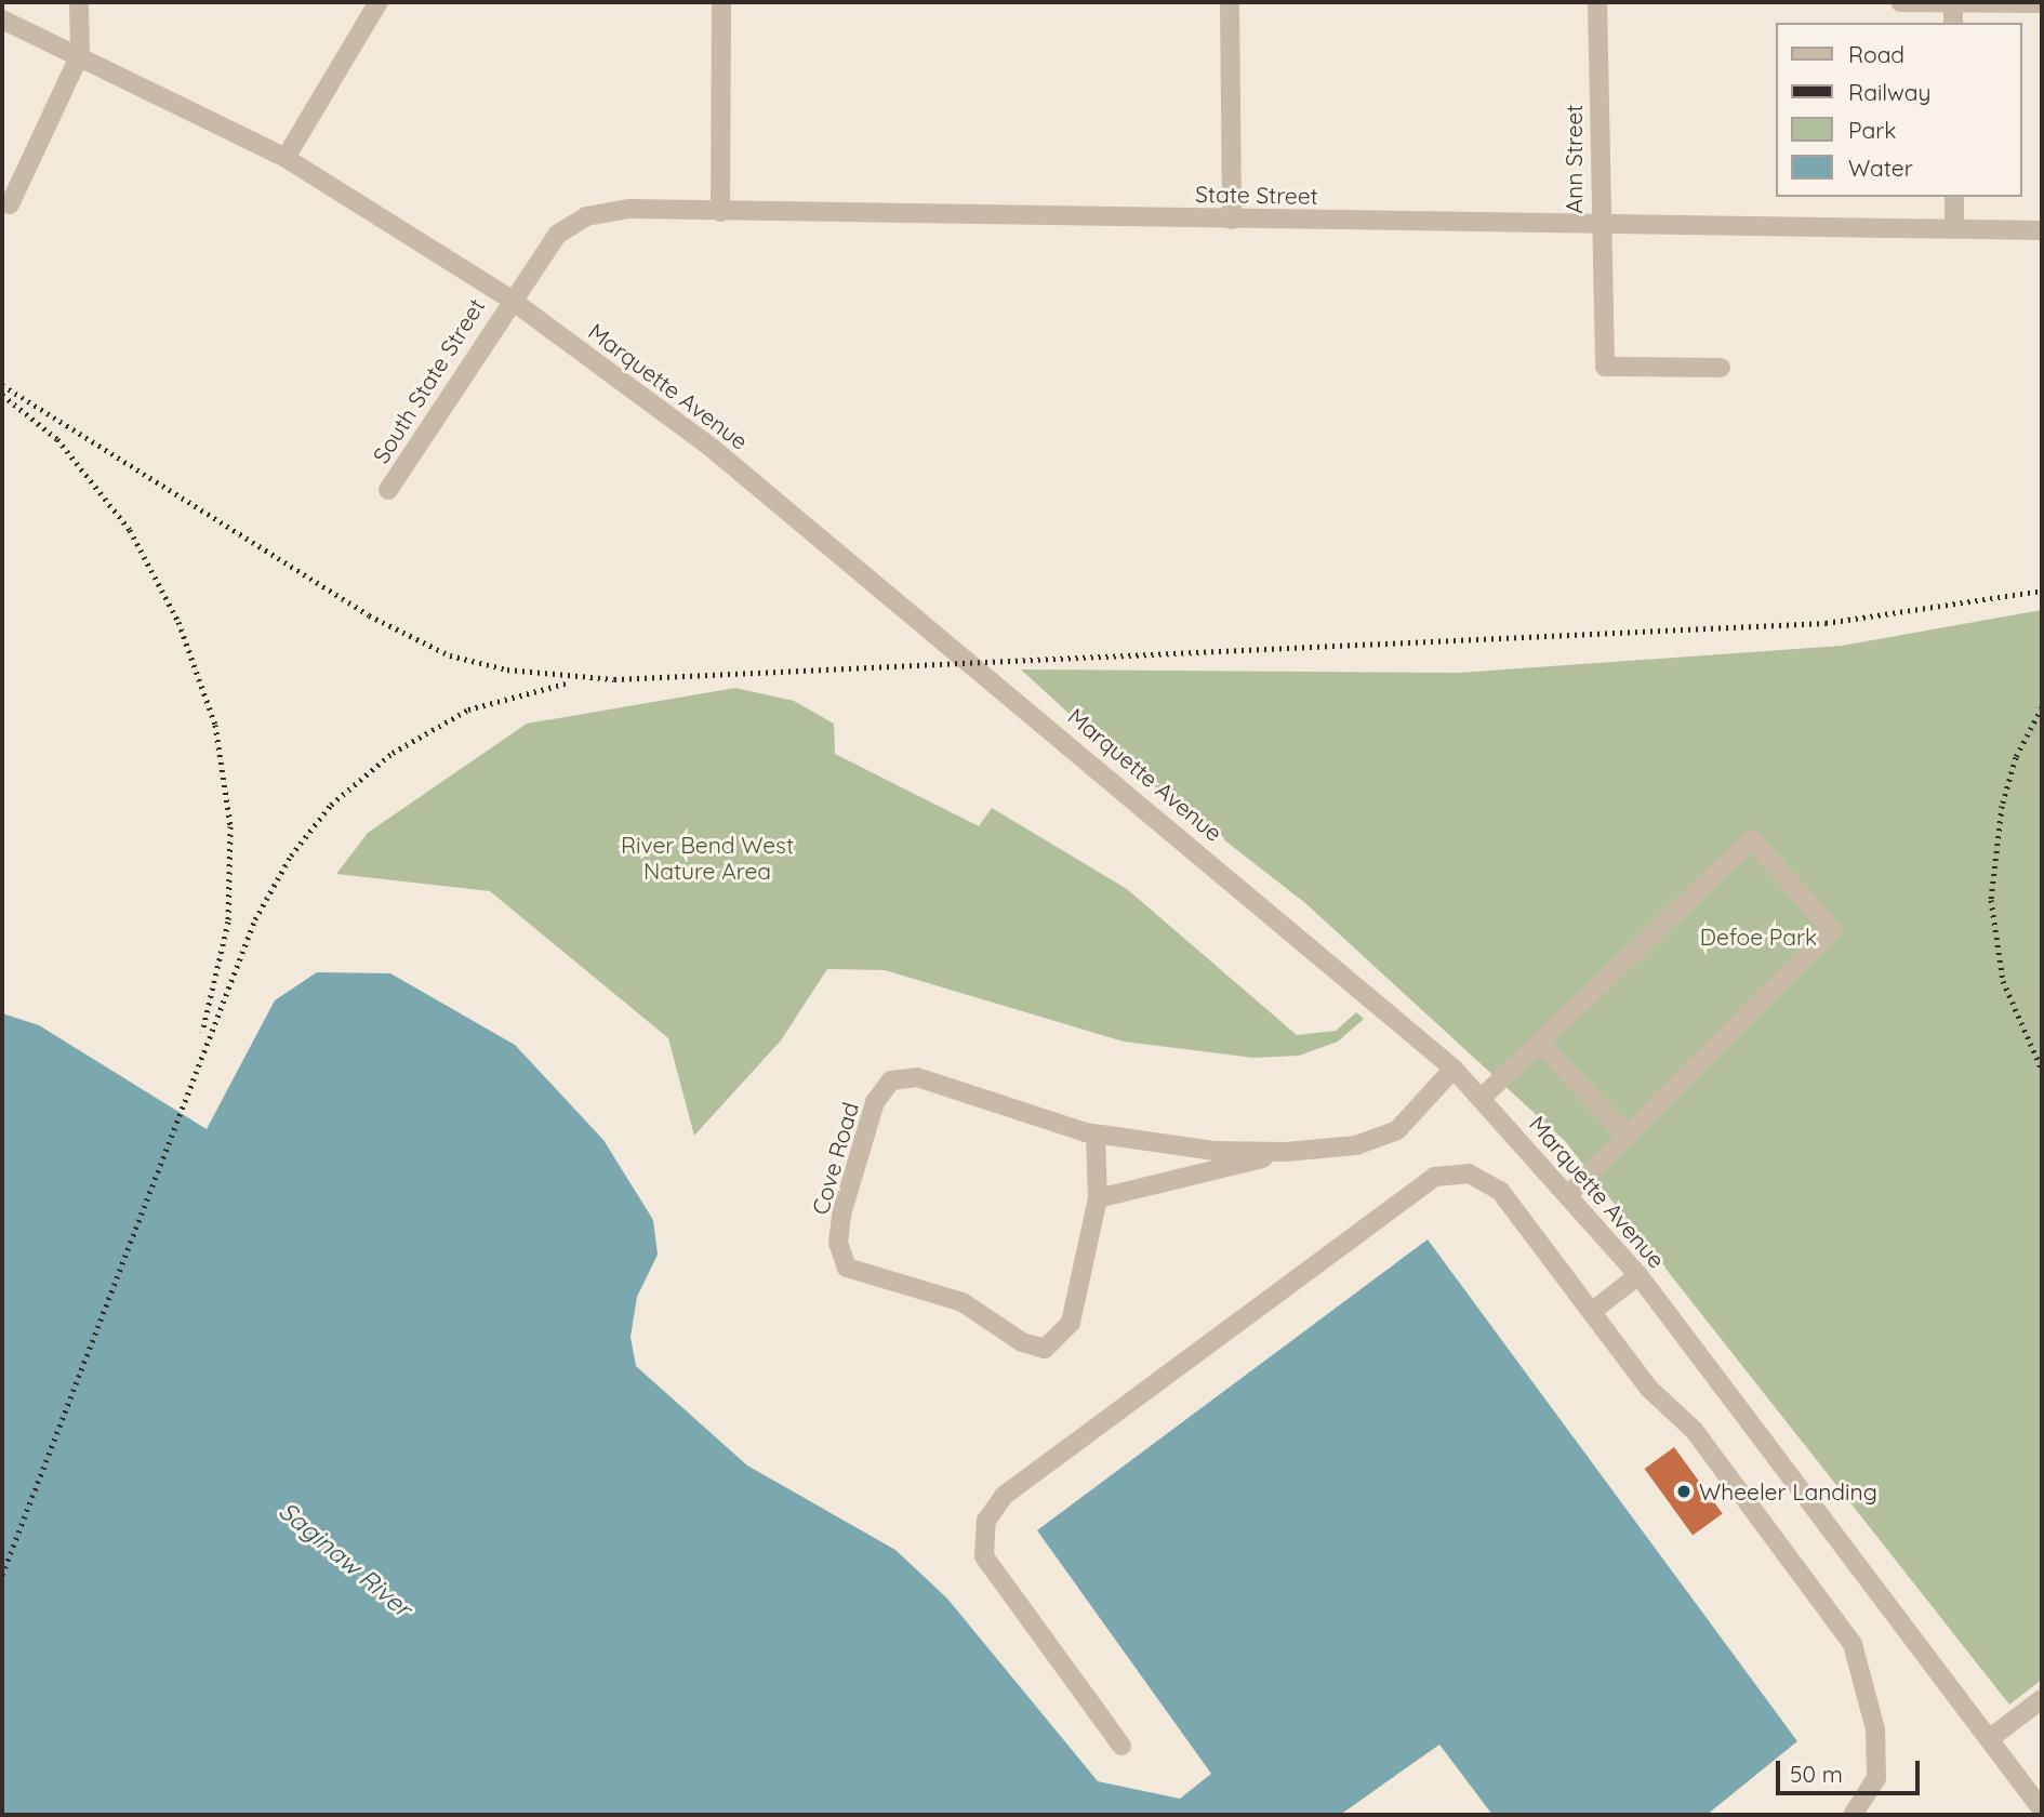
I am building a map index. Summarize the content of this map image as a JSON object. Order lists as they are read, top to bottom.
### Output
{
  "streets": {
    "street": [
      "Ann Street",
      "State Street",
      "South State Street",
      "Marquette Avenue",
      "Cove Road"
    ]
  },
  "crossings": [
    ["Ann Street", "State Street"],
    ["State Street", "South State Street"],
    ["State Street", "Marquette Avenue"],
    ["South State Street", "Marquette Avenue"],
    ["Marquette Avenue", "Cove Road"]
  ],
  "water": ["Saginaw River"],
  "parks": ["River Bend West Nature Area", "Defoe Park"],
  "places": ["Wheeler Landing"],
  "legend": [
    "Road",
    "Railway",
    "Park",
    "Water"
  ],
  "scale_bar": "50 m"
}
